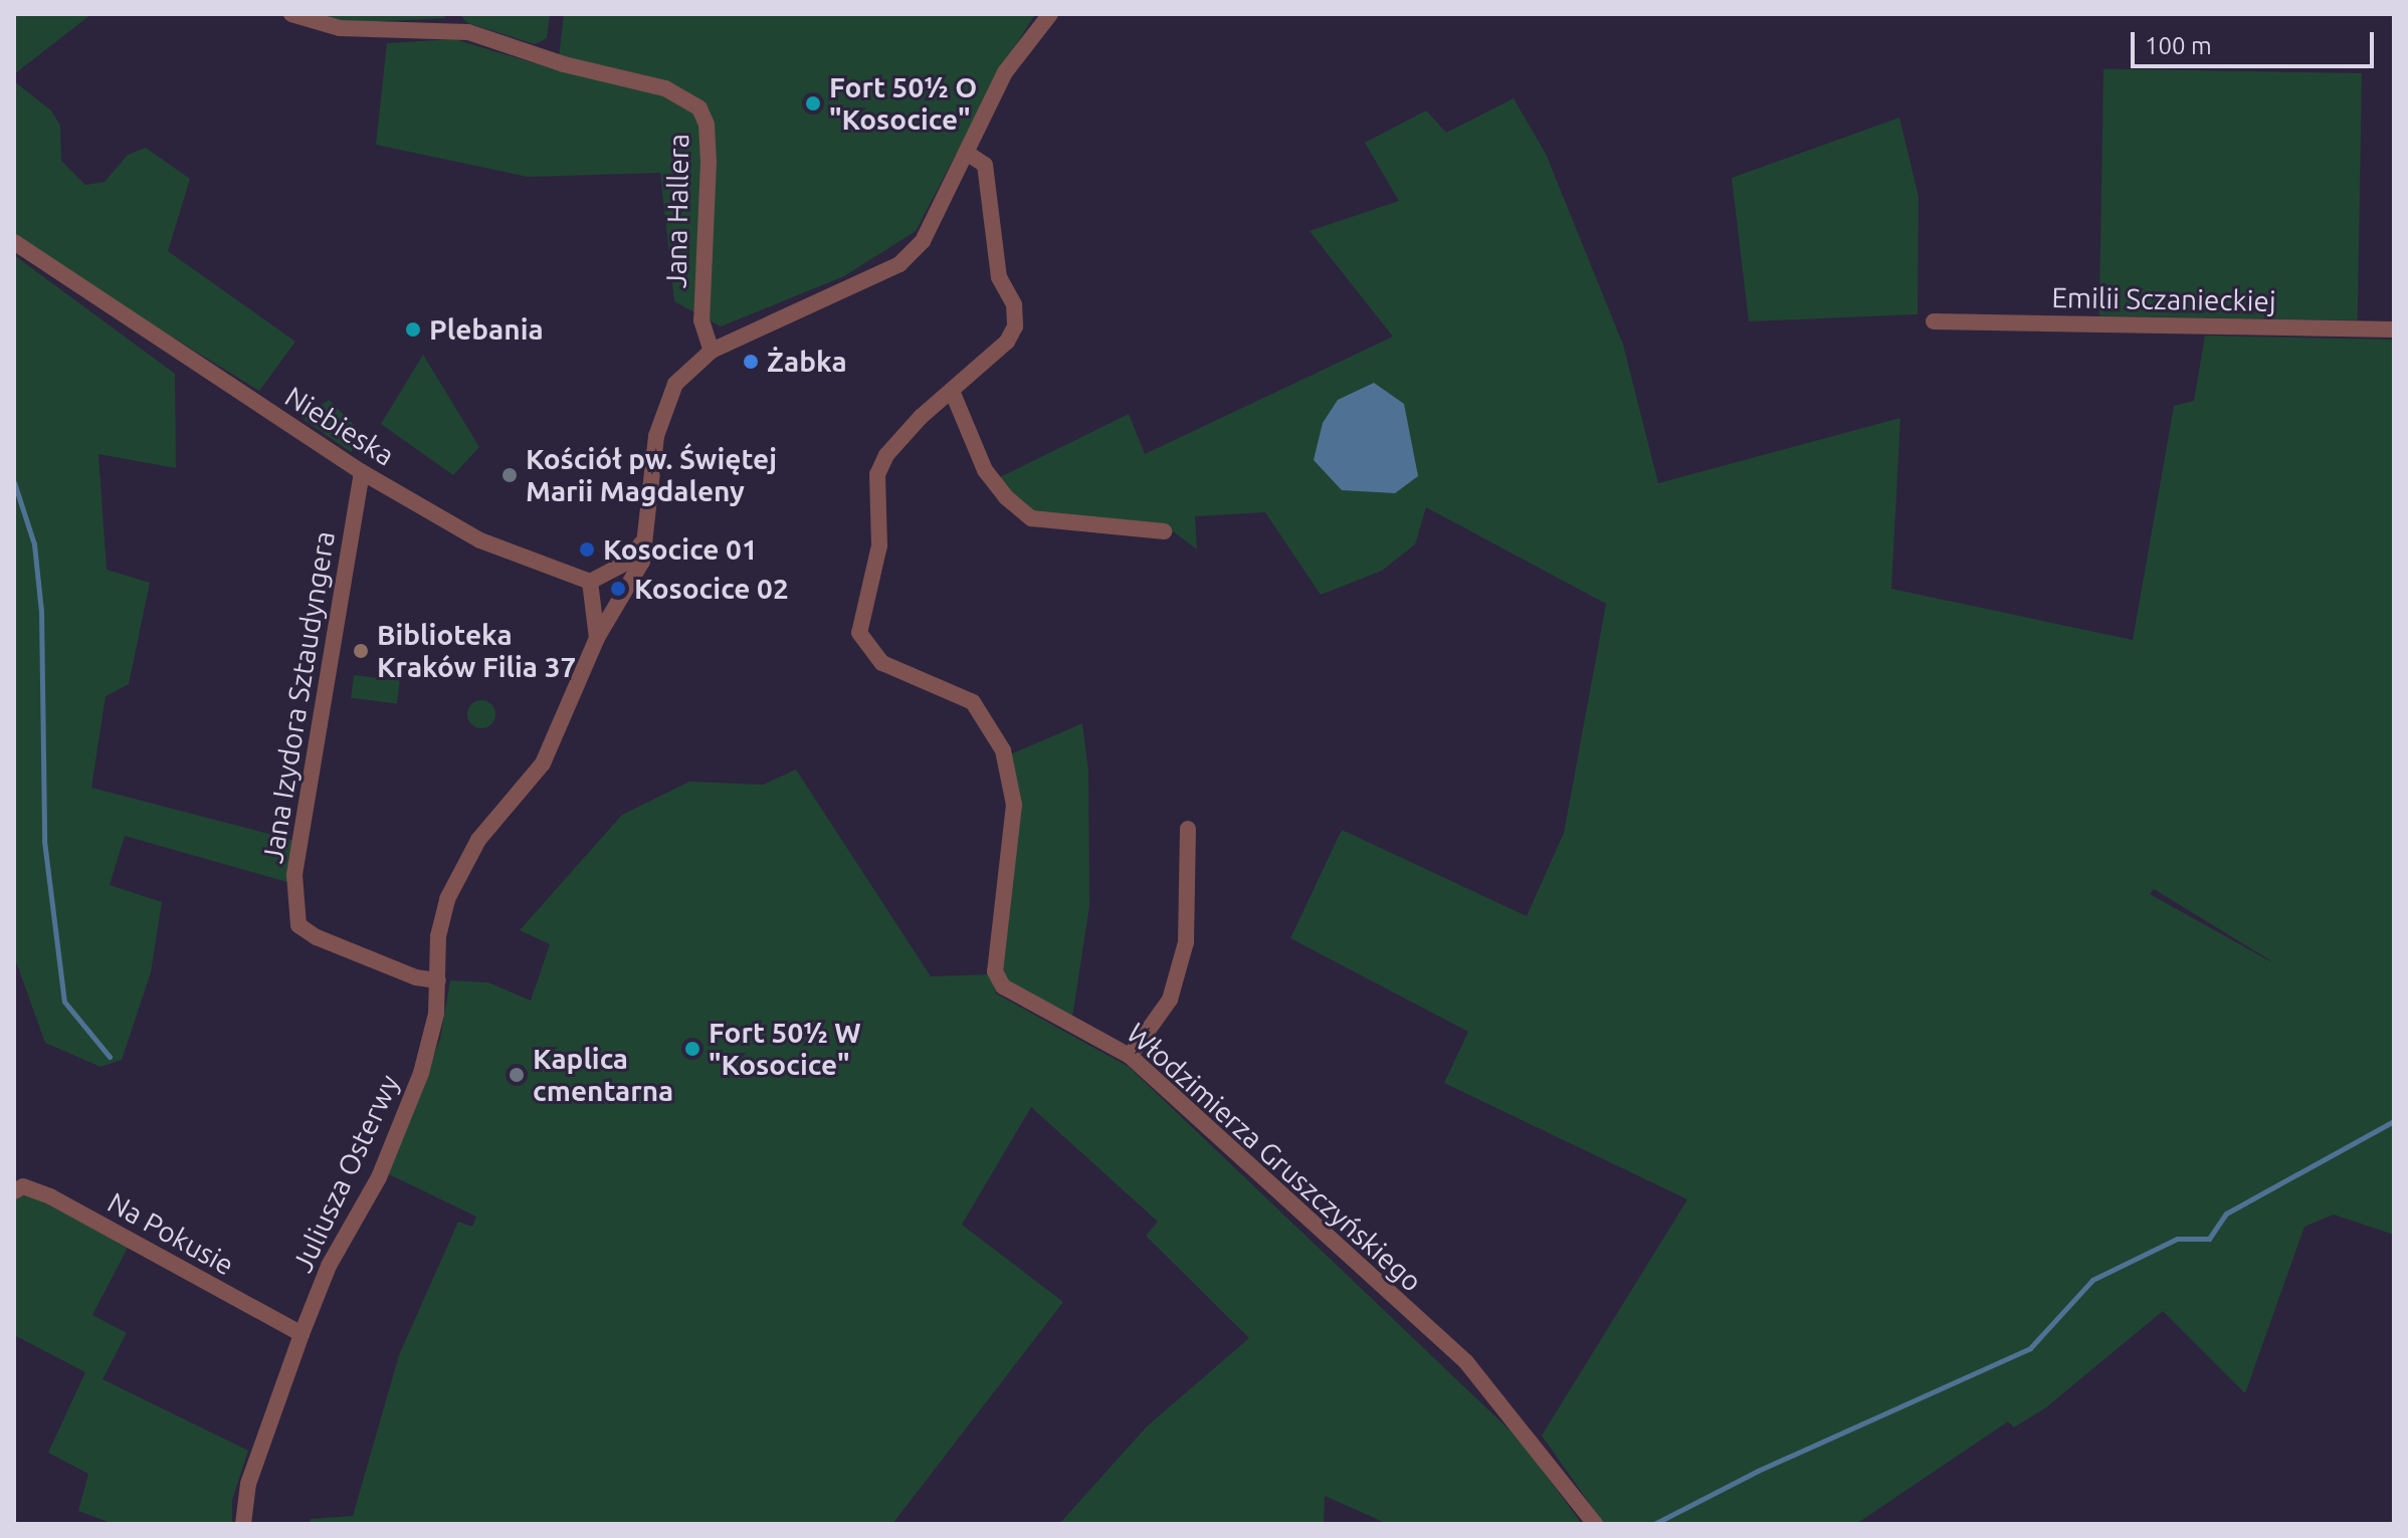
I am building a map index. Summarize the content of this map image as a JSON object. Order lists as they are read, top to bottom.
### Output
{
  "streets": {
    "street": [
      "Jana Hallera",
      "Emilii Sczanieckiej",
      "Niebieska",
      "Jana Izydora Sztaudyngera",
      "Włodzimierza Gruszczyńskiego",
      "Juliusza Osterwy",
      "Na Pokusie"
    ]
  },
  "crossings": [
    ["Jana Hallera", "Juliusza Osterwy"],
    ["Niebieska", "Jana Izydora Sztaudyngera"],
    ["Jana Izydora Sztaudyngera", "Juliusza Osterwy"],
    ["Włodzimierza Gruszczyńskiego", "Juliusza Osterwy"],
    ["Juliusza Osterwy", "Na Pokusie"]
  ],
  "places": [
    "Fort 50½ O \"Kosocice\"",
    "Plebania",
    "Żabka",
    "Kościół pw. Świętej Marii Magdaleny",
    "Kosocice 01",
    "Kosocice 02",
    "Biblioteka Kraków Filia 37",
    "Fort 50½ W \"Kosocice\"",
    "Kaplica cmentarna"
  ],
  "scale_bar": "100 m"
}
